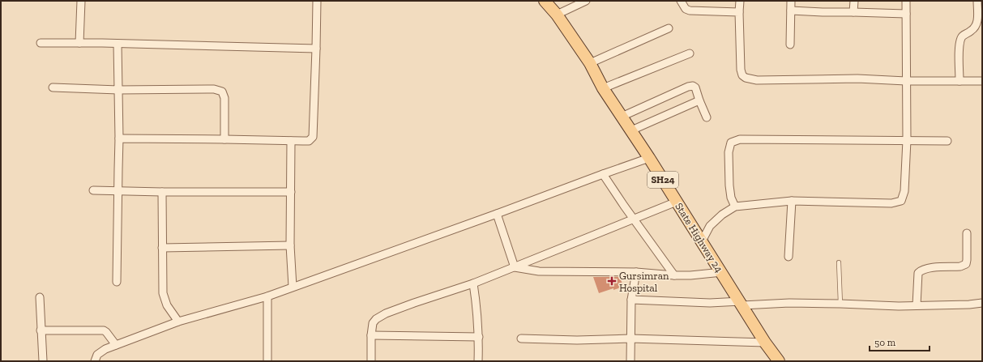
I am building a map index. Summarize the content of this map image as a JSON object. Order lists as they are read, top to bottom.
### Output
{
  "streets": {
    "main road": ["SH24", "State Highway 24"]
  },
  "places": {
    "health": ["Gursimran Hospital"]
  },
  "scale_bar": "50 m"
}
